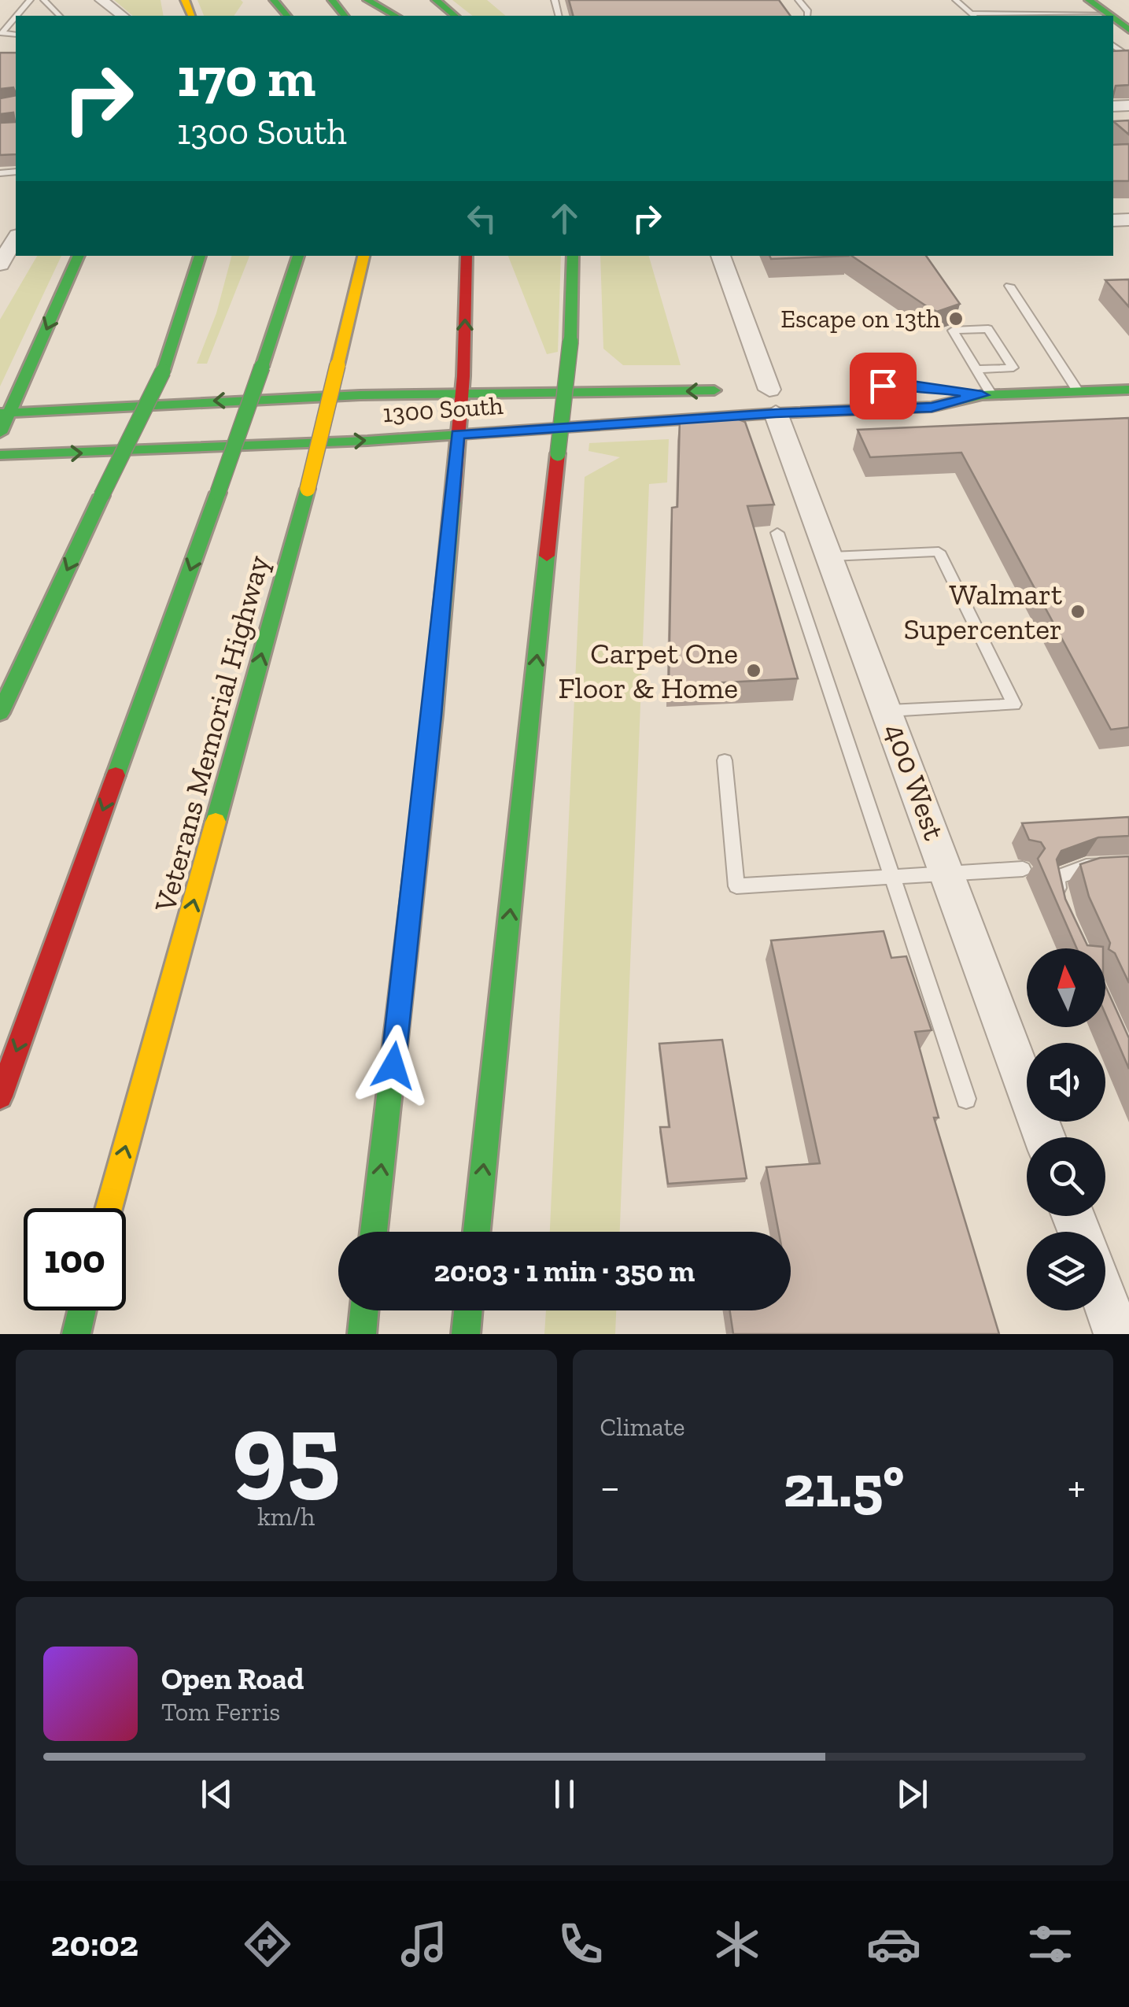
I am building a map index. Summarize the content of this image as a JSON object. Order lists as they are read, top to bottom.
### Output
{
  "streets": {
    "main road": ["1300 South", "Veterans Memorial Highway"],
    "street": ["400 West"]
  },
  "crossings": [
    ["1300 South", "400 West"]
  ],
  "places": ["Escape on 13th", "Walmart Supercenter", "Carpet One Floor & Home"],
  "north": "top",
  "page": {
    "turn": ["170 m", "1300 South"],
    "limit": "100",
    "trip": "20:03 · 1 min · 350 m",
    "tile": [
      ["95", "km/h"],
      "Climate"
    ],
    "heat": ["−", "21.5°", "+"],
    "song": ["Open Road", "Tom Ferris"],
    "tabs": "20:02"
  }
}
